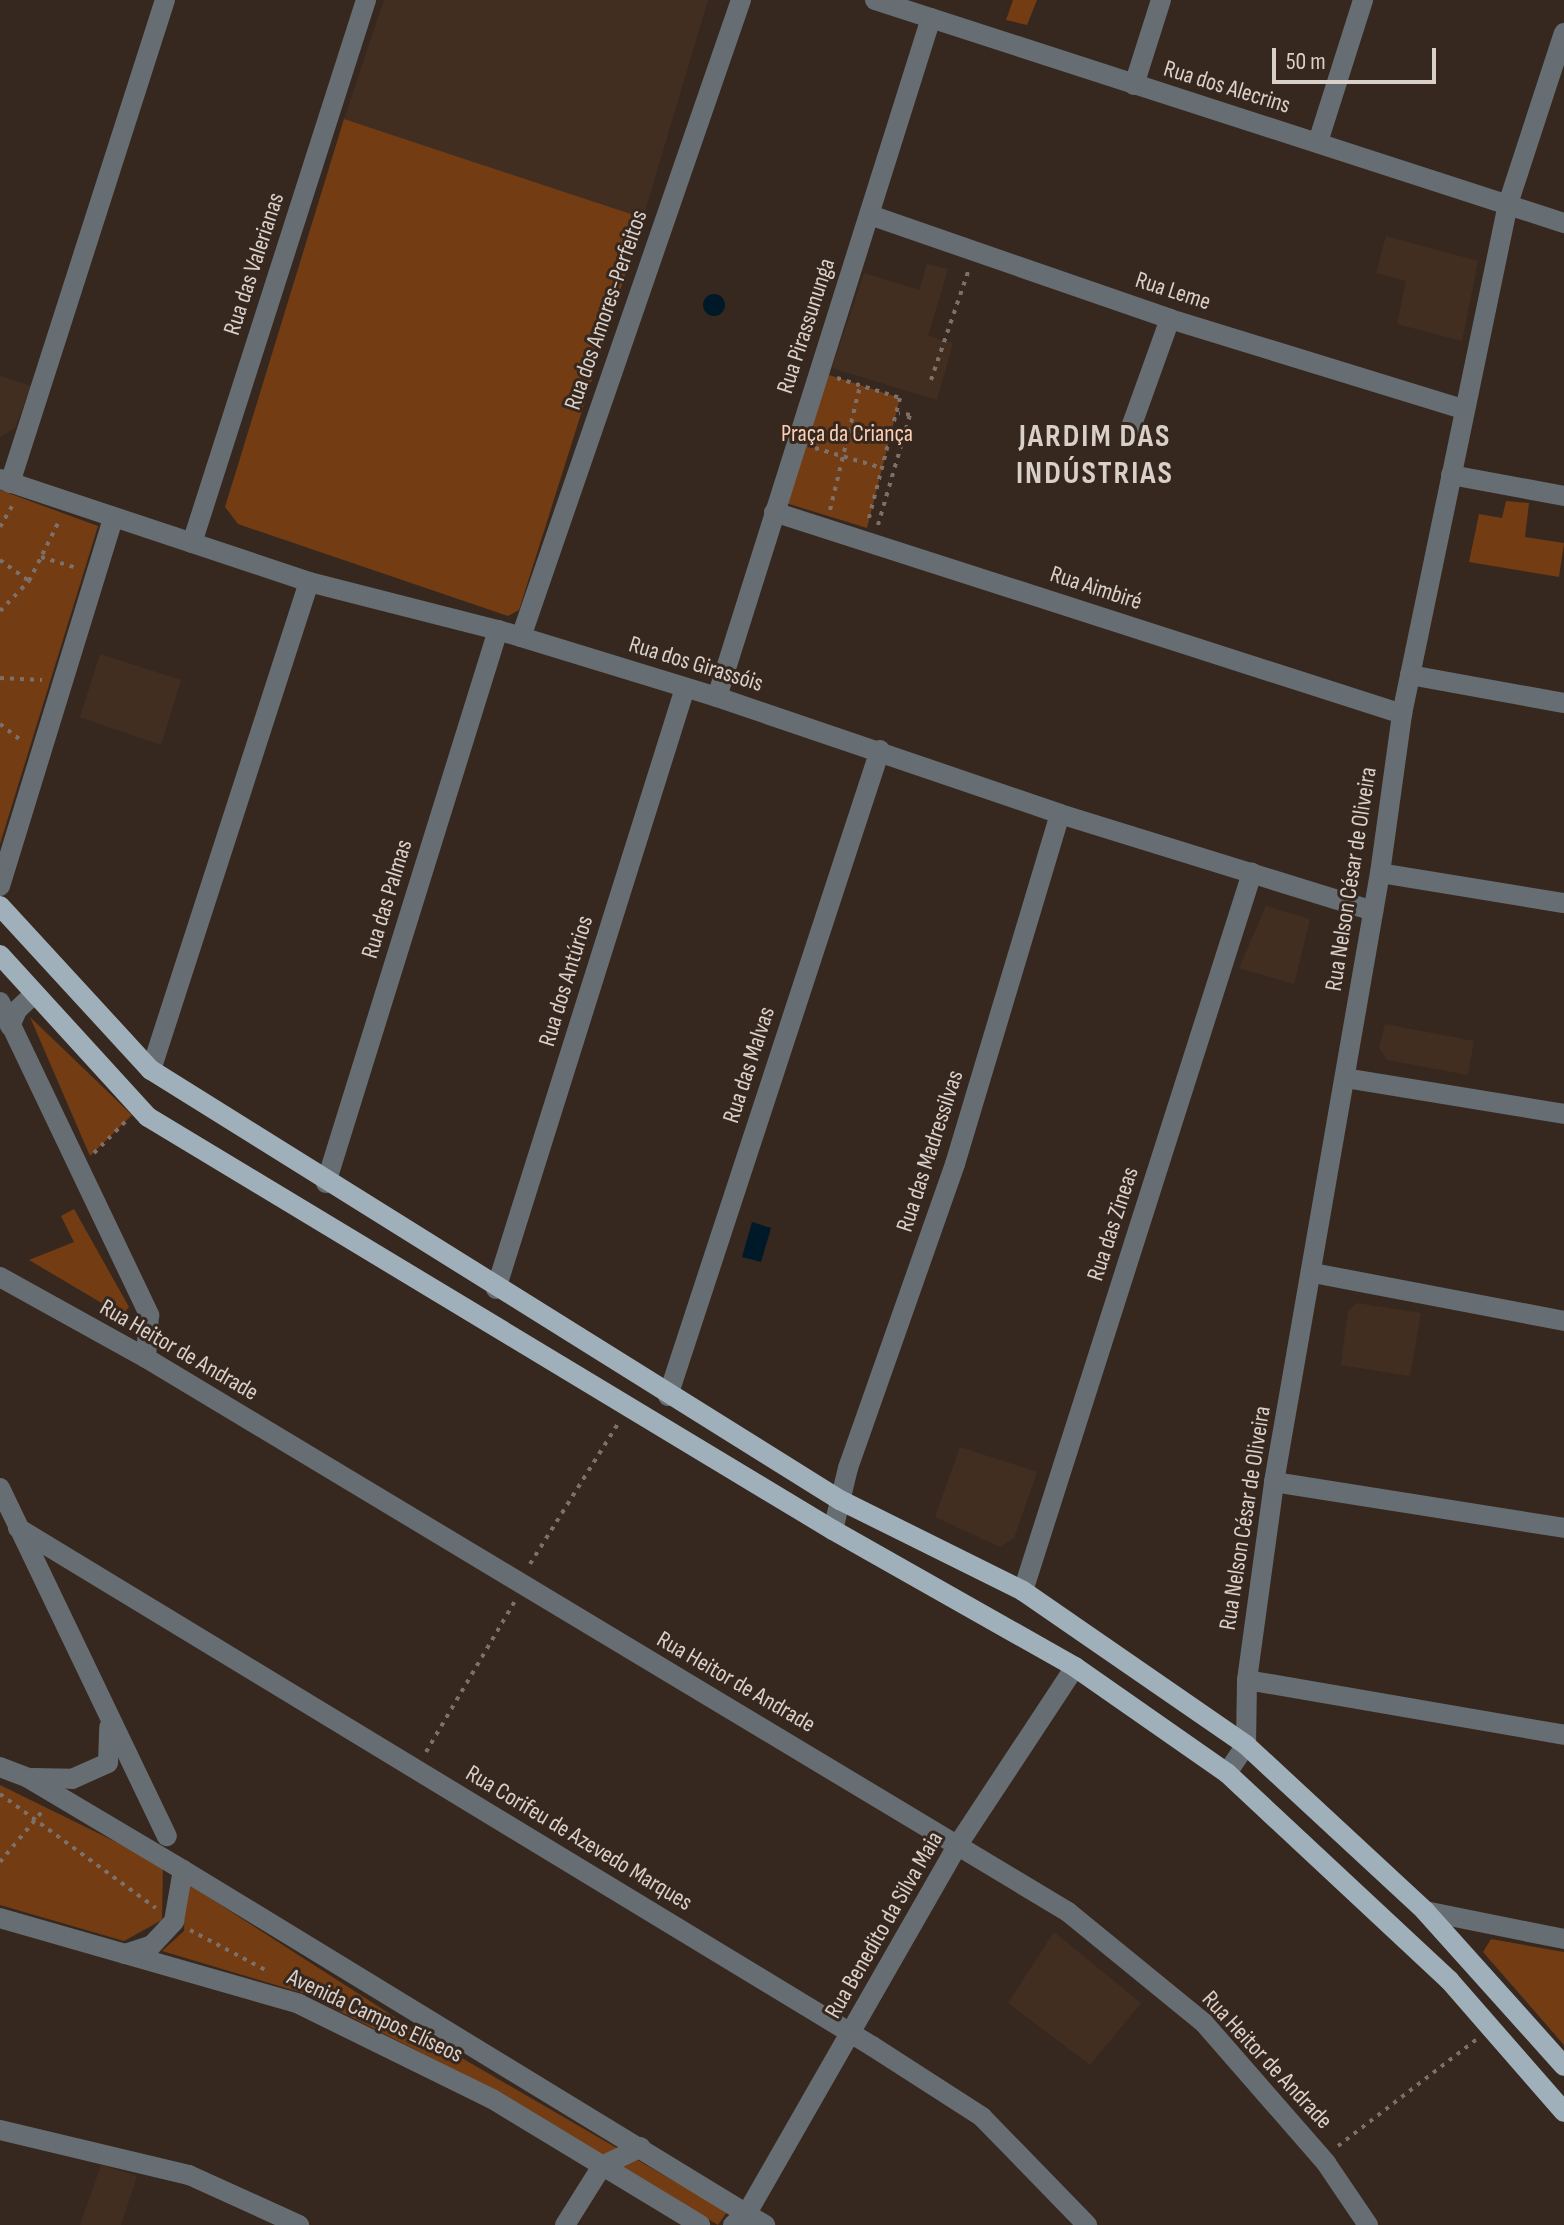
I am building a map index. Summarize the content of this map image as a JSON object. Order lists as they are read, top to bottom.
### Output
{
  "streets": {
    "street": [
      "Rua dos Alecrins",
      "Rua das Valerianas",
      "Rua Leme",
      "Rua dos Amores-Perfeitos",
      "Rua Pirassununga",
      "Rua Aimbiré",
      "Rua dos Girassóis",
      "Rua Nelson César de Oliveira",
      "Rua das Palmas",
      "Rua dos Antúrios",
      "Rua das Malvas",
      "Rua das Madressilvas",
      "Rua das Zineas",
      "Rua Heitor de Andrade",
      "Rua Corifeu de Azevedo Marques",
      "Rua Benedito da Silva Maia",
      "Avenida Campos Elíseos"
    ]
  },
  "crossings": [
    ["Rua dos Alecrins", "Rua Pirassununga"],
    ["Rua dos Alecrins", "Rua Nelson César de Oliveira"],
    ["Rua das Valerianas", "Rua dos Girassóis"],
    ["Rua Leme", "Rua Pirassununga"],
    ["Rua Leme", "Rua Nelson César de Oliveira"],
    ["Rua dos Amores-Perfeitos", "Rua dos Girassóis"],
    ["Rua Pirassununga", "Rua Aimbiré"],
    ["Rua Pirassununga", "Rua dos Girassóis"],
    ["Rua Aimbiré", "Rua Nelson César de Oliveira"],
    ["Rua dos Girassóis", "Rua Nelson César de Oliveira"],
    ["Rua dos Girassóis", "Rua das Palmas"],
    ["Rua dos Girassóis", "Rua dos Antúrios"],
    ["Rua dos Girassóis", "Rua das Malvas"],
    ["Rua dos Girassóis", "Rua das Madressilvas"],
    ["Rua dos Girassóis", "Rua das Zineas"],
    ["Rua Heitor de Andrade", "Rua Benedito da Silva Maia"],
    ["Rua Corifeu de Azevedo Marques", "Rua Benedito da Silva Maia"]
  ],
  "districts": ["JARDIM DAS INDÚSTRIAS"],
  "parks": ["Praça da Criança"],
  "scale_bar": "50 m"
}
